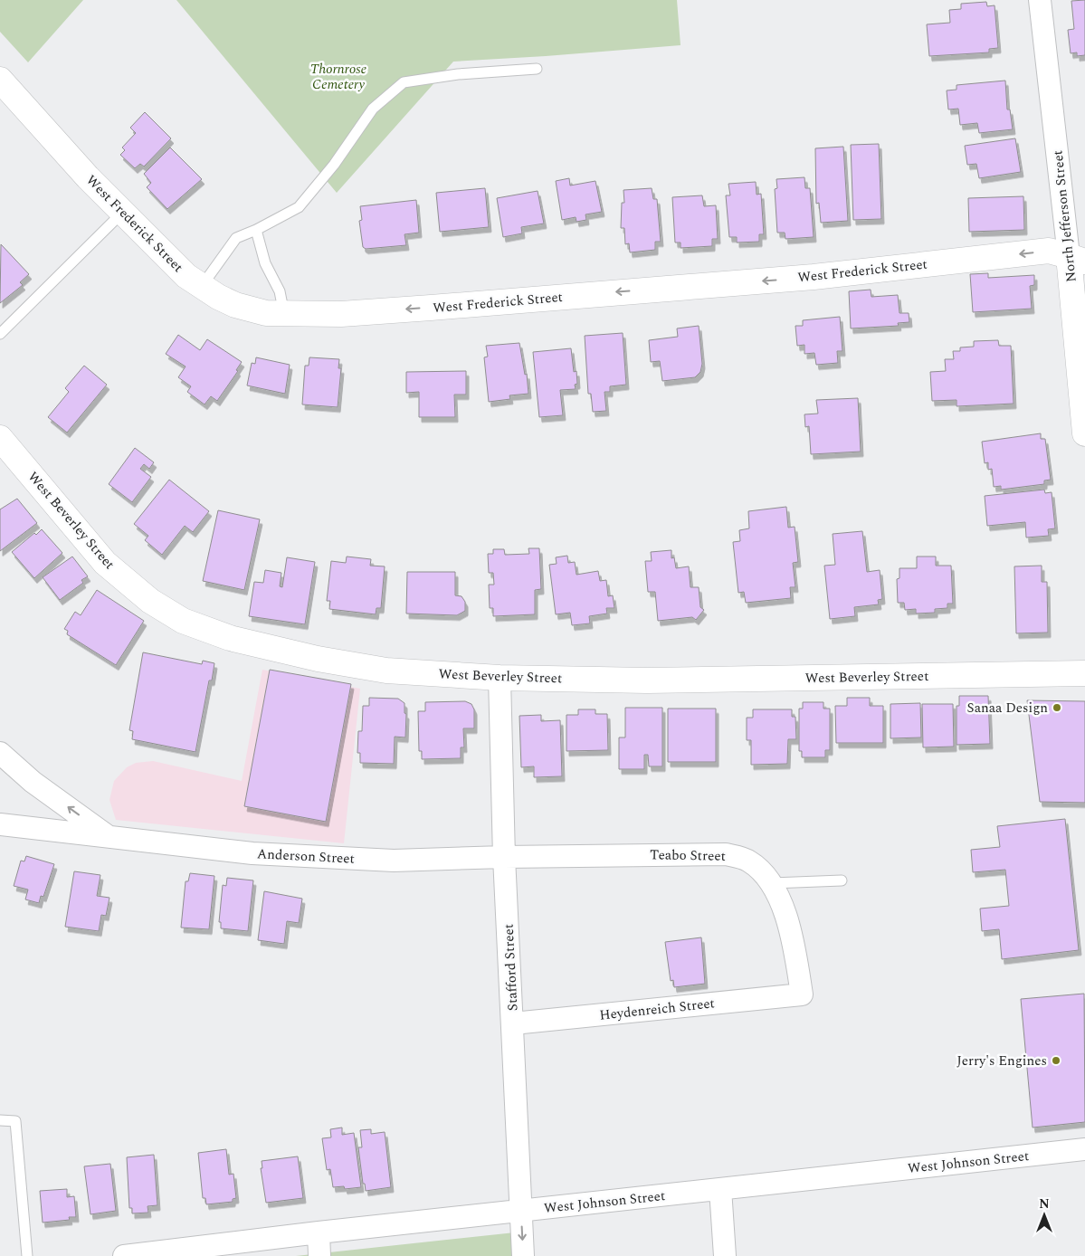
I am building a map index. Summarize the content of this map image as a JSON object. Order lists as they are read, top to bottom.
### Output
{
  "streets": {
    "main road": ["North Jefferson Street", "West Frederick Street", "West Beverley Street"],
    "street": [
      "Teabo Street",
      "Anderson Street",
      "Stafford Street",
      "Heydenreich Street",
      "West Johnson Street"
    ]
  },
  "crossings": [
    ["North Jefferson Street", "West Frederick Street"],
    ["West Beverley Street", "Stafford Street"],
    ["Teabo Street", "Anderson Street"],
    ["Teabo Street", "Stafford Street"],
    ["Teabo Street", "Heydenreich Street"],
    ["Anderson Street", "Stafford Street"],
    ["Stafford Street", "Heydenreich Street"],
    ["Stafford Street", "West Johnson Street"]
  ],
  "one_way": ["West Frederick Street"],
  "parks": ["Thornrose Cemetery"],
  "places": ["Sanaa Design", "Jerry's Engines"],
  "north": "top"
}
